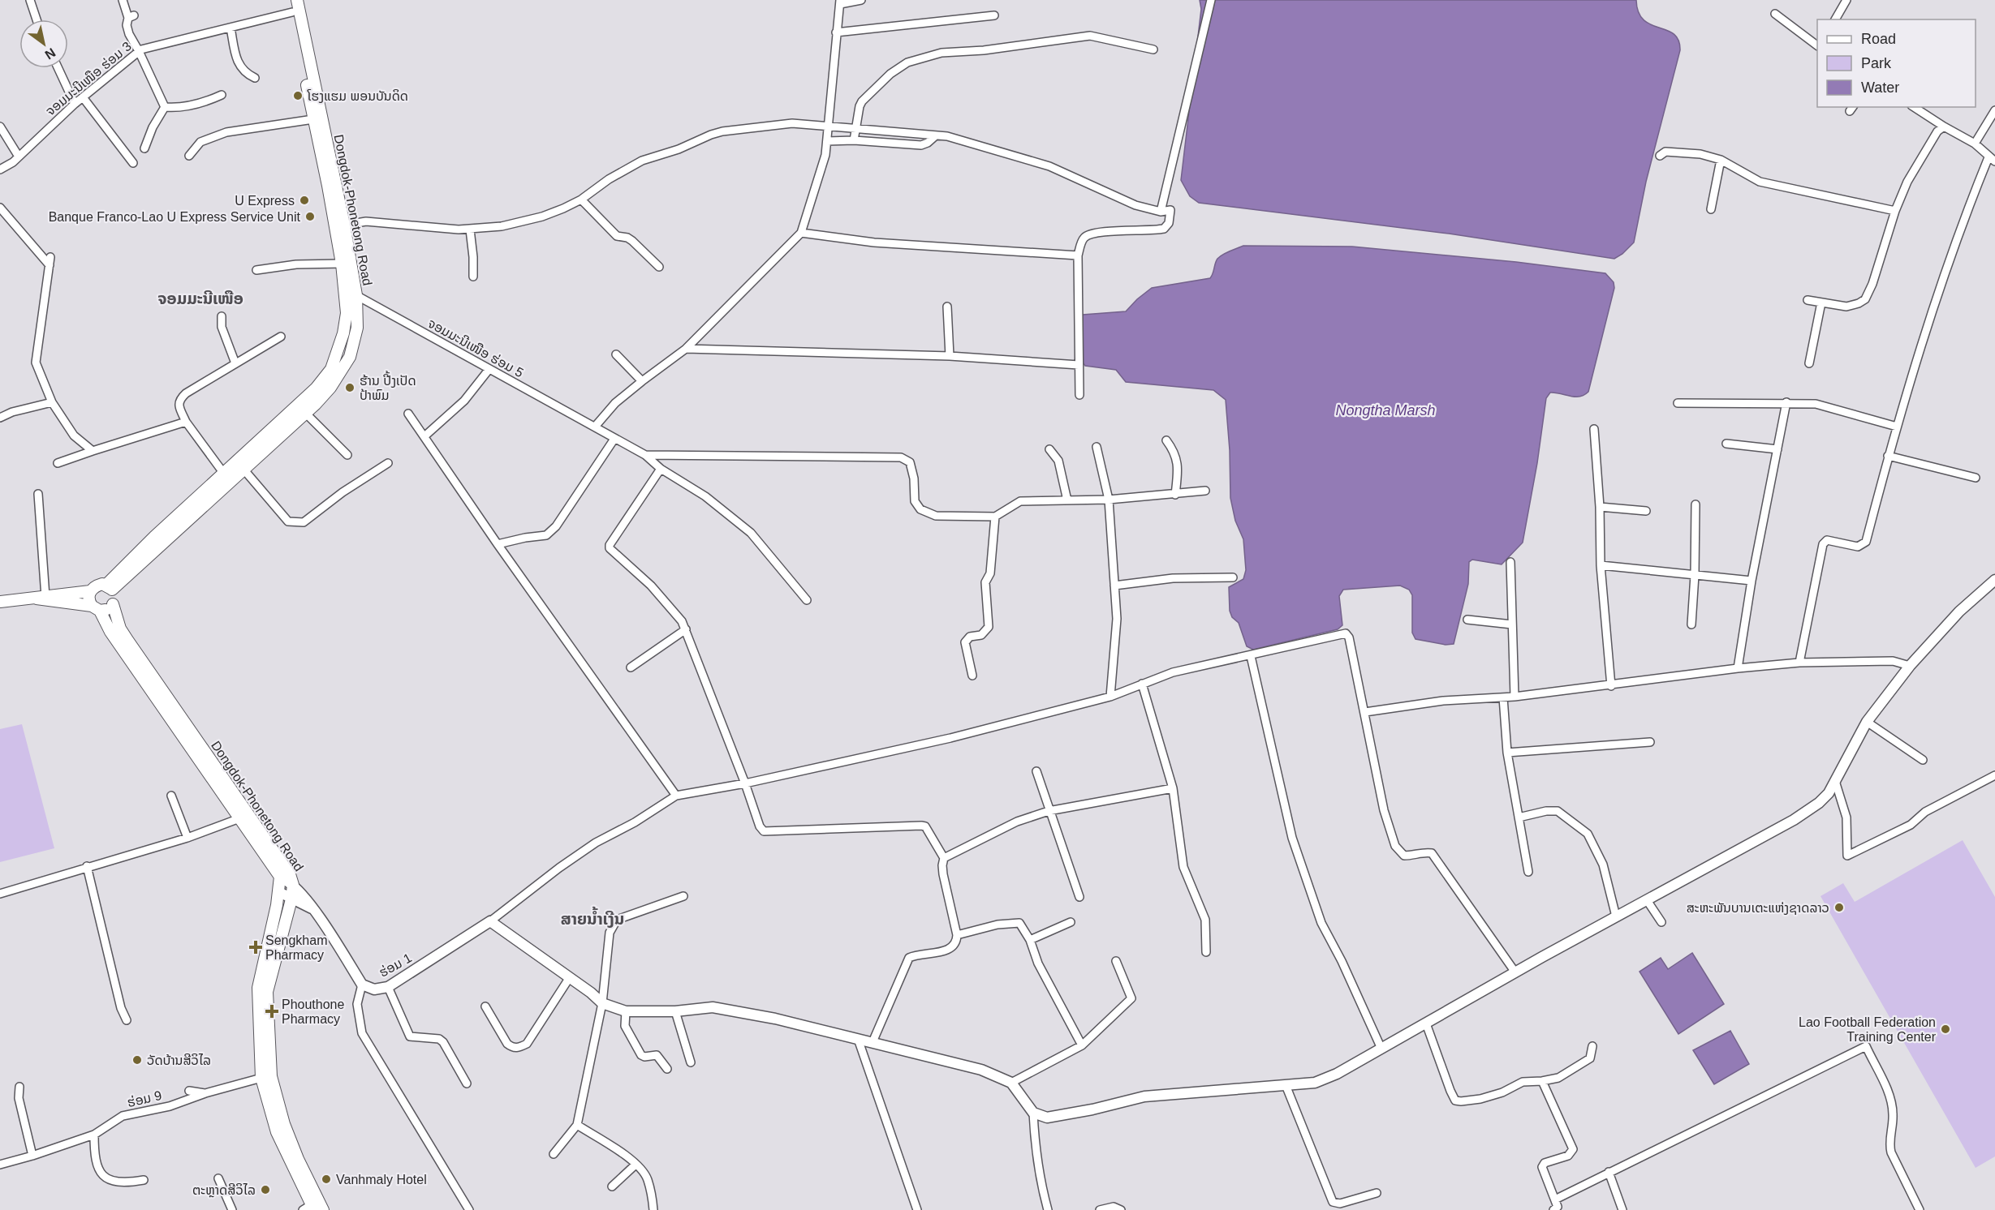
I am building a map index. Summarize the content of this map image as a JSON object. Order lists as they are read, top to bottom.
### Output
{
  "streets": {
    "main road": ["Dongdok-Phonetong Road"],
    "street": [
      "ຈອມມະນີເໜືອ ຮ່ອມ 3",
      "ຈອມມະນີເໜືອ ຮ່ອມ 5",
      "ຮ່ອມ 1",
      "ຮ່ອມ 9"
    ]
  },
  "crossings": [
    ["ຈອມມະນີເໜືອ ຮ່ອມ 3", "Dongdok-Phonetong Road"],
    ["Dongdok-Phonetong Road", "ຈອມມະນີເໜືອ ຮ່ອມ 5"],
    ["Dongdok-Phonetong Road", "ຮ່ອມ 9"]
  ],
  "districts": ["ຈອມມະນີເໜືອ", "ສາຍນ້ຳເງີນ"],
  "water": ["Nongtha Marsh"],
  "places": {
    "other": [
      "ໂຮງແຮມ ພອນບັນດິດ",
      "U Express",
      "Banque Franco-Lao U Express Service Unit",
      "ຮ້ານ ປີ້ງເປັດ ປ້າພົມ",
      "ສະຫະພັນບານເຕະແຫ່ງຊາດລາວ",
      "Lao Football Federation Training Center",
      "ວັດບ້ານສີວິໄລ",
      "Vanhmaly Hotel",
      "ຕະຫຼາດສີວິໄລ"
    ],
    "health": ["Sengkham Pharmacy", "Phouthone Pharmacy"]
  },
  "legend": ["Road", "Park", "Water"],
  "north": "bottom right"
}
